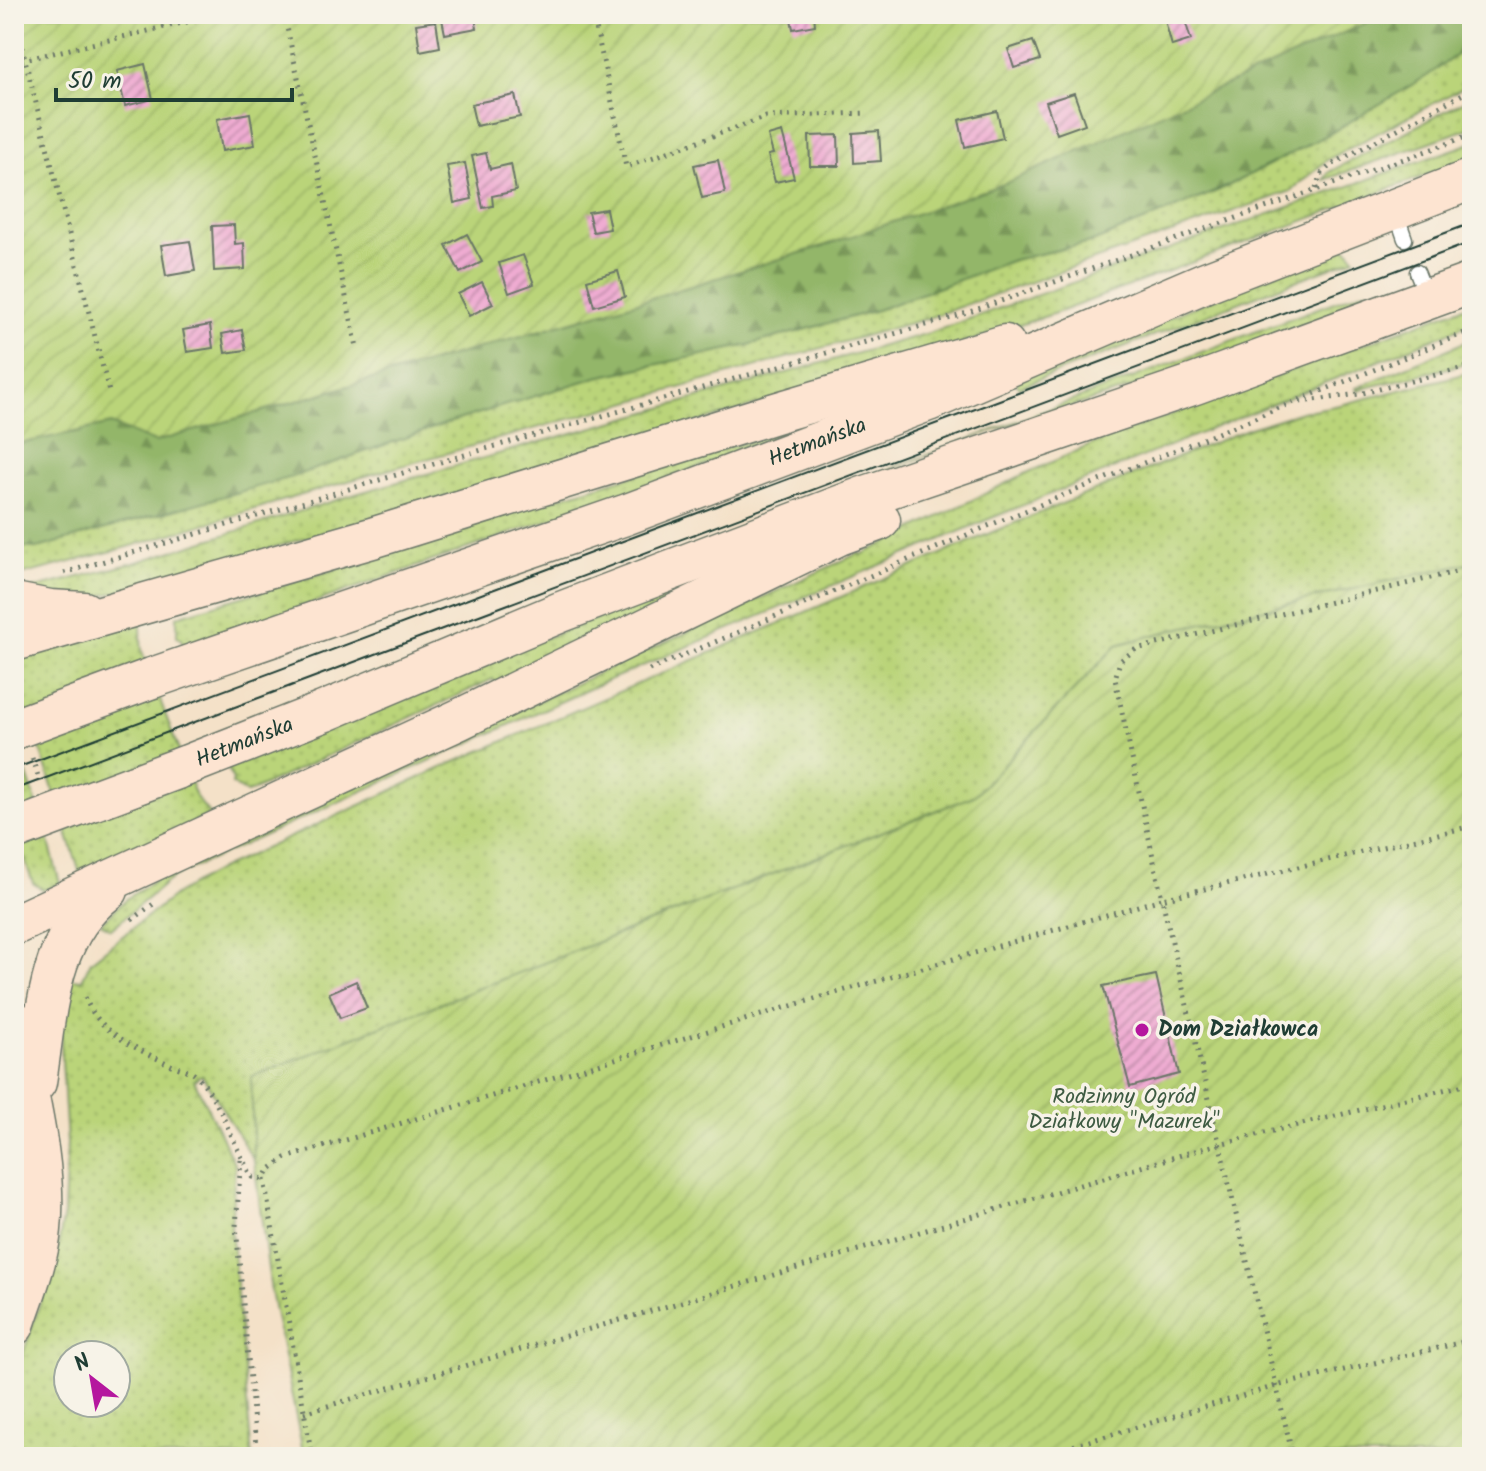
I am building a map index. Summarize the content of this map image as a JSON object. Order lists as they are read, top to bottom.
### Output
{
  "streets": {
    "main road": ["Hetmańska"]
  },
  "parks": ["Rodzinny Ogród Działkowy \"Mazurek\""],
  "places": ["Dom Działkowca"],
  "scale_bar": "50 m",
  "north": "top left"
}
